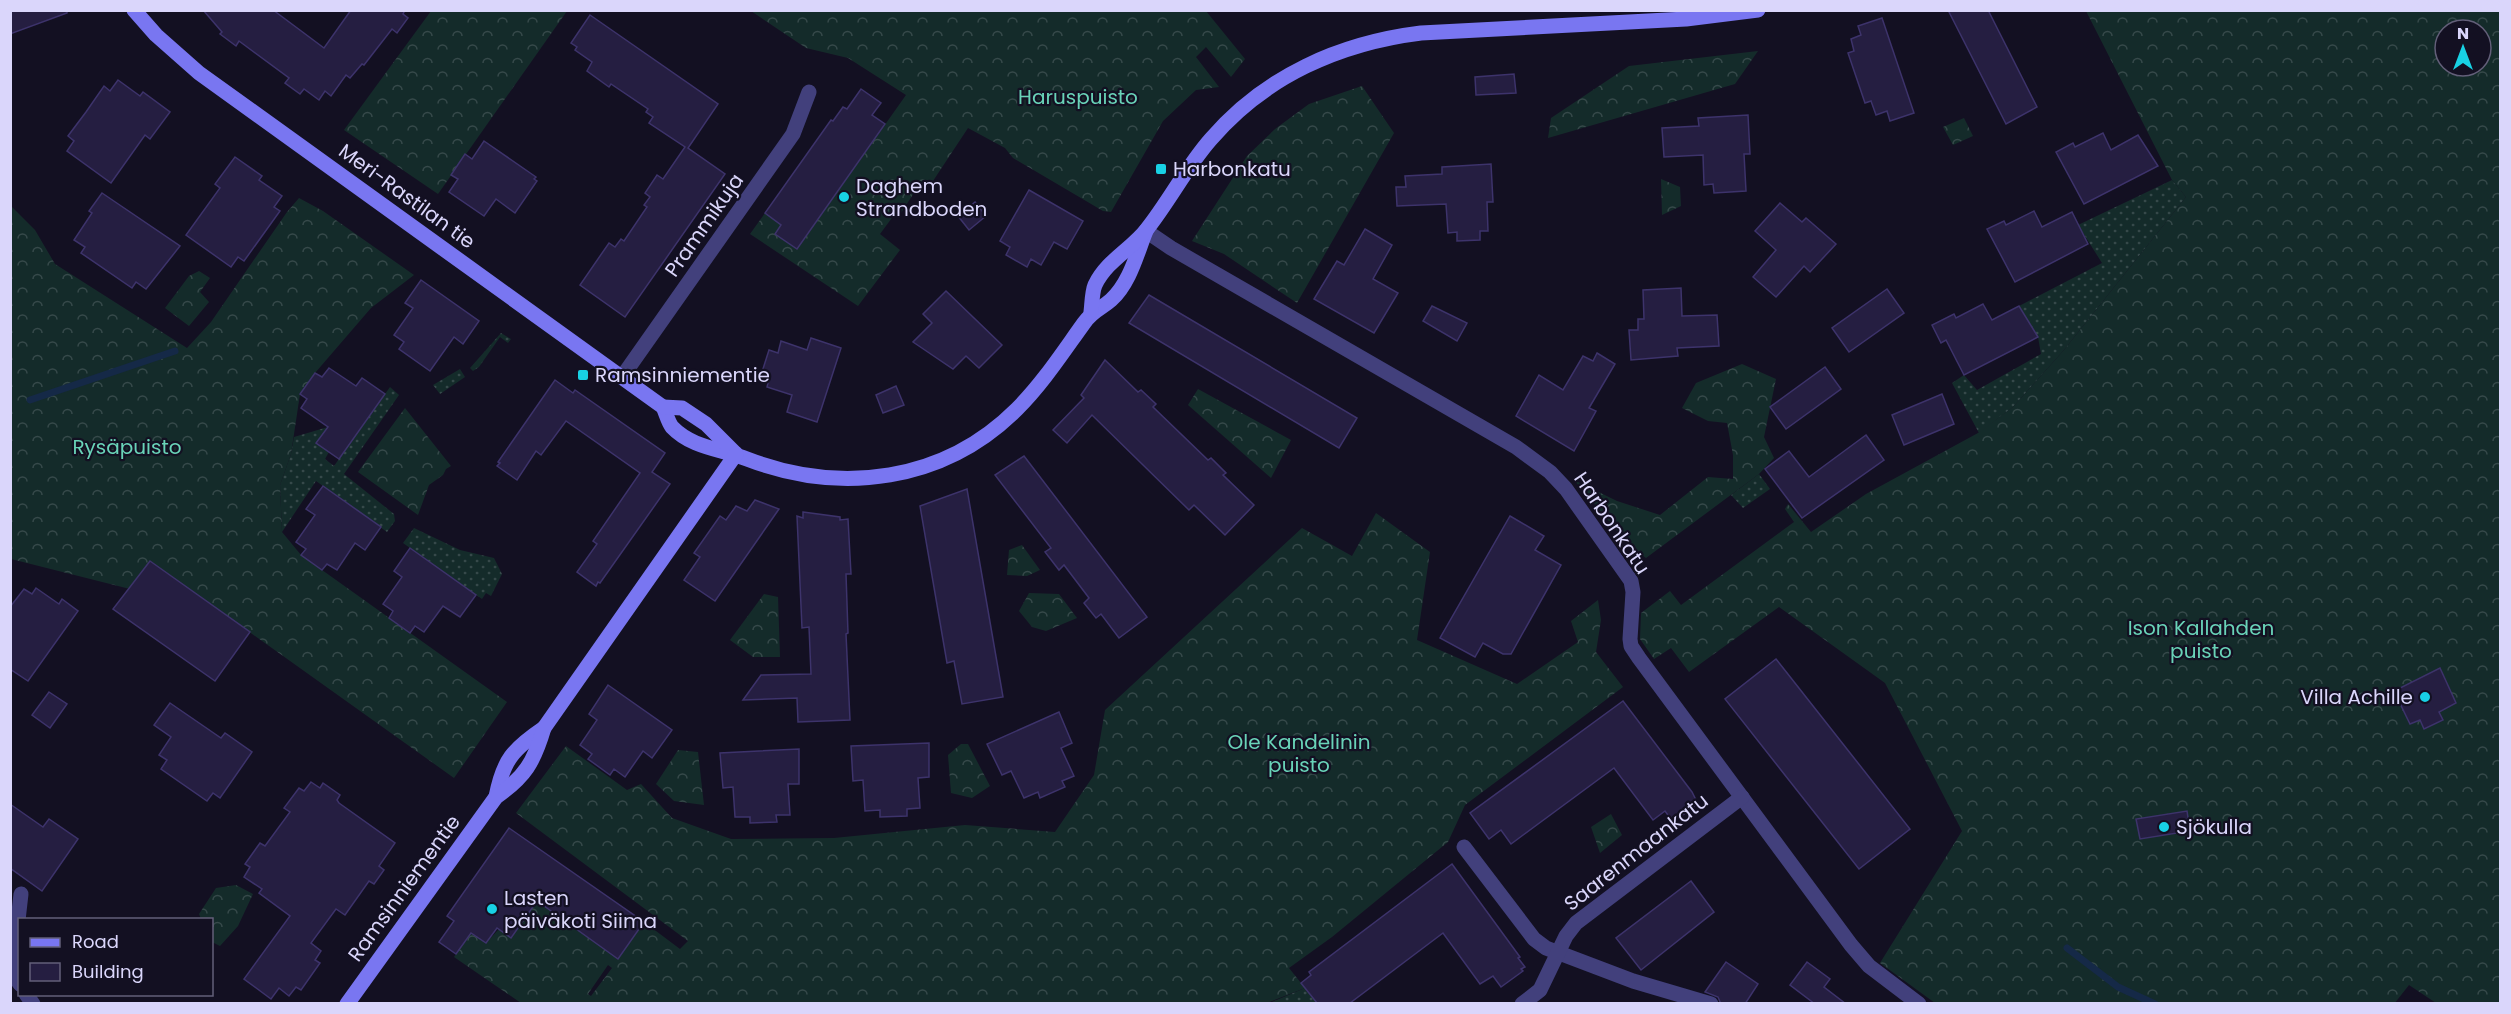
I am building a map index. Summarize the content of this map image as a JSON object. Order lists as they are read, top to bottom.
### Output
{
  "streets": {
    "street": [
      "Meri-Rastilan tie",
      "Prammikuja",
      "Harbonkatu",
      "Saarenmaankatu",
      "Ramsinniementie"
    ]
  },
  "crossings": [
    ["Meri-Rastilan tie", "Prammikuja"],
    ["Meri-Rastilan tie", "Harbonkatu"],
    ["Meri-Rastilan tie", "Ramsinniementie"],
    ["Harbonkatu", "Saarenmaankatu"]
  ],
  "parks": [
    "Haruspuisto",
    "Rysäpuisto",
    "Ison Kallahden puisto",
    "Ole Kandelinin puisto"
  ],
  "places": {
    "transit": ["Harbonkatu", "Ramsinniementie"],
    "other": [
      "Daghem Strandboden",
      "Villa Achille",
      "Sjökulla",
      "Lasten päiväkoti Siima"
    ]
  },
  "legend": ["Road", "Building"],
  "north": "top"
}
